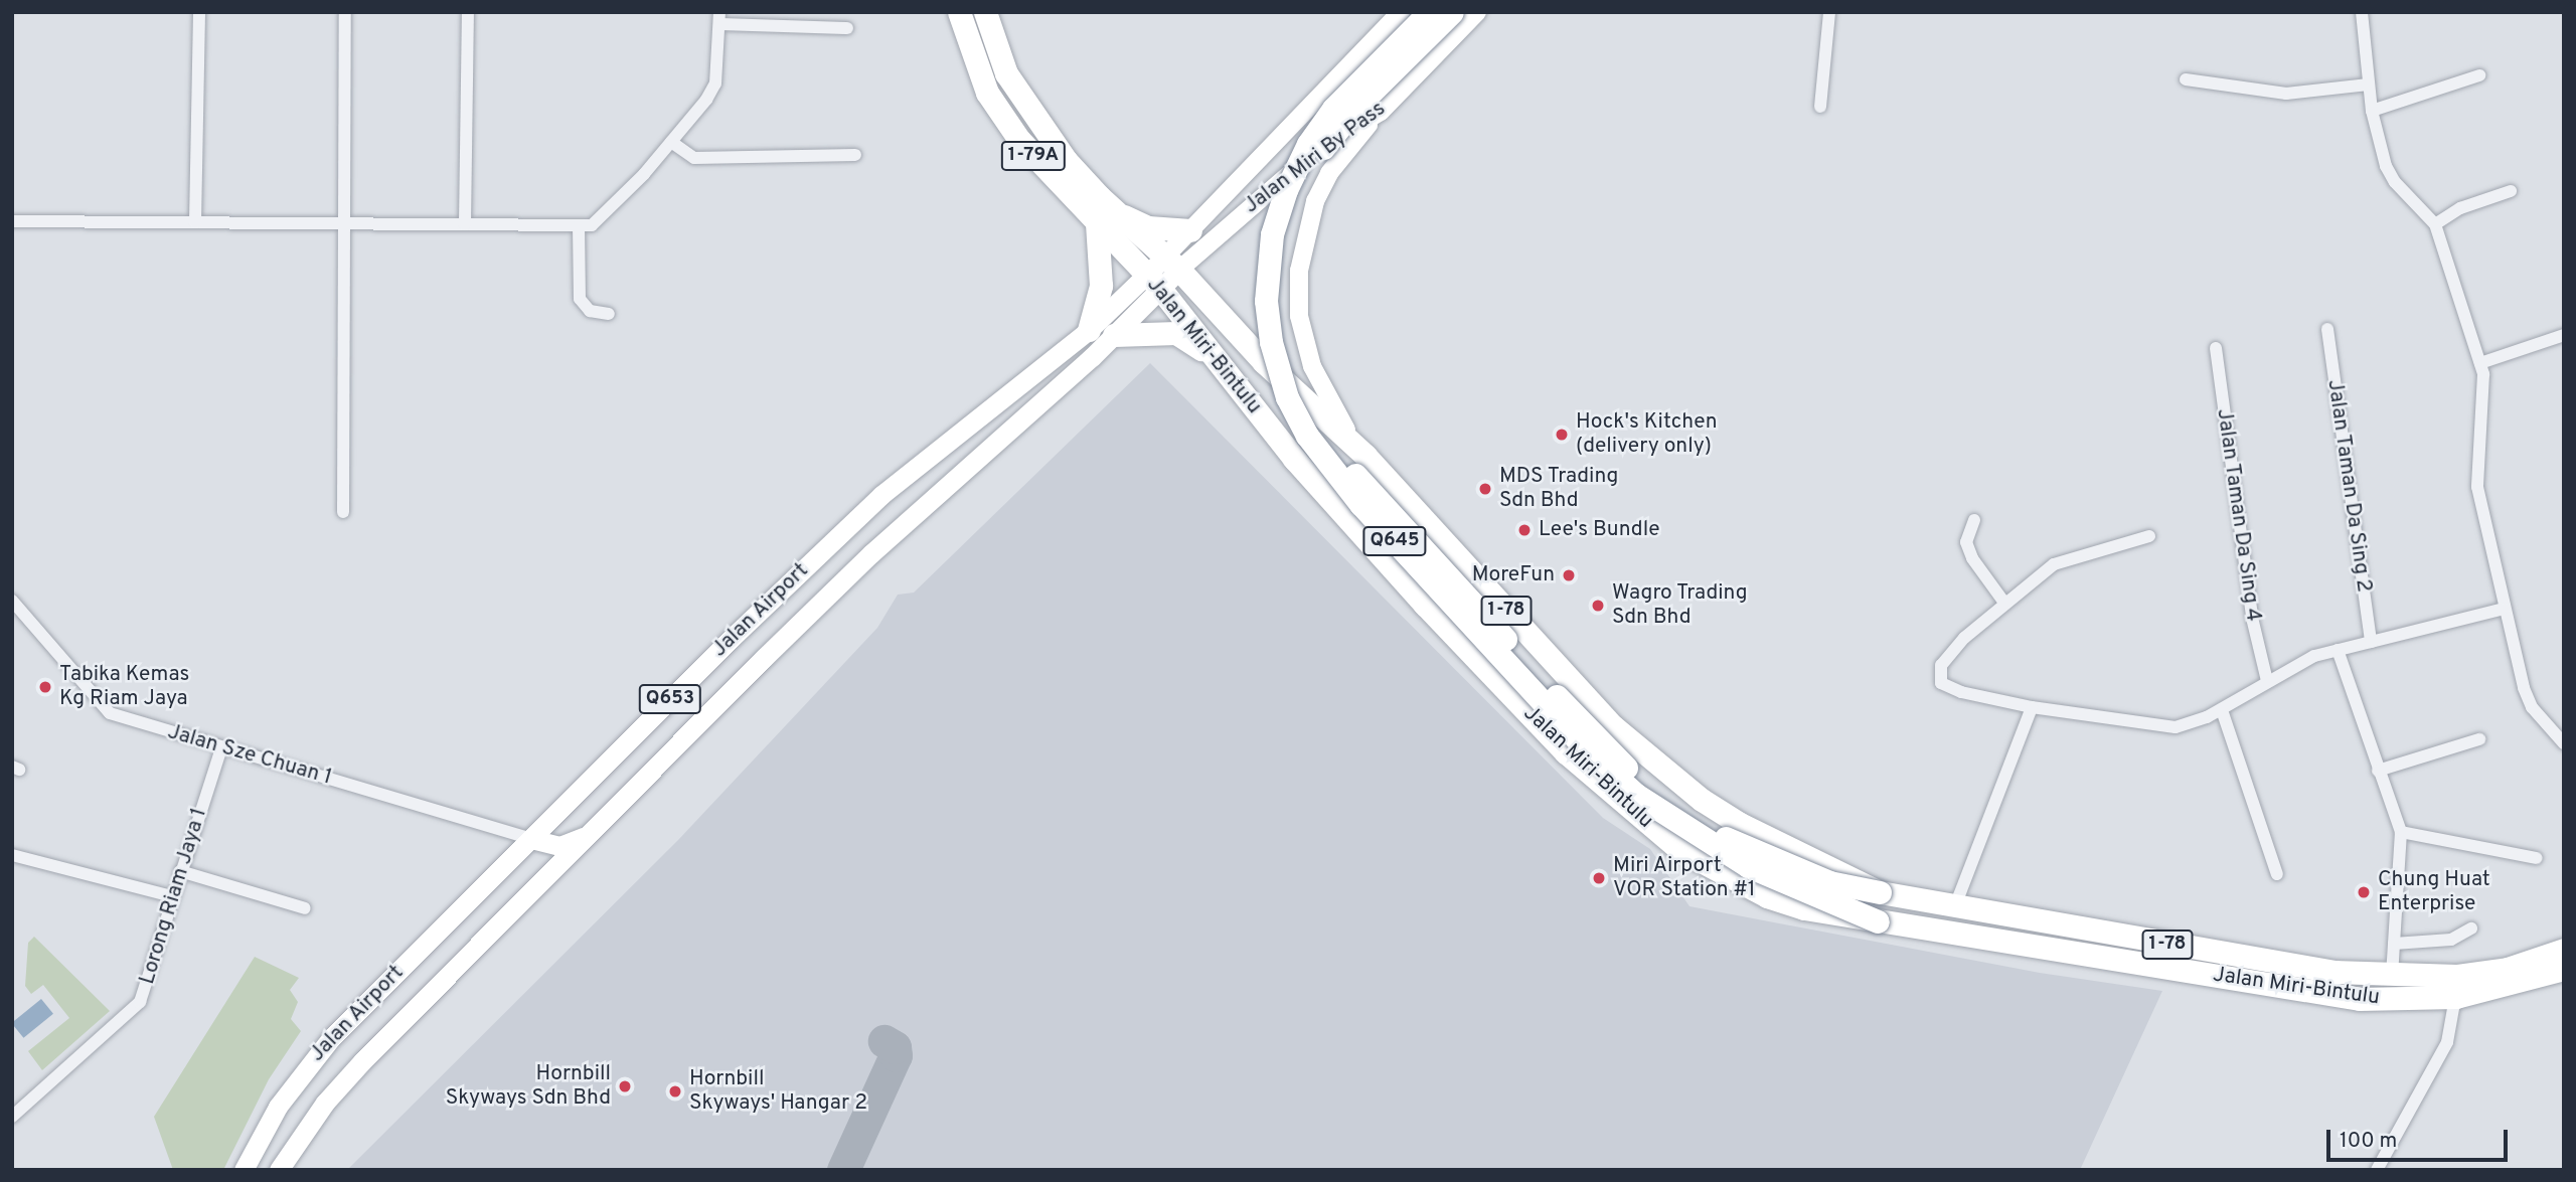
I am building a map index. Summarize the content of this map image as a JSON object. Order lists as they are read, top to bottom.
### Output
{
  "streets": {
    "highway": [
      "1-79A",
      "Jalan Miri-Bintulu",
      "Q645",
      "1-78"
    ],
    "main road": ["Jalan Miri By Pass", "Jalan Airport", "Q653"],
    "street": [
      "Jalan Taman Da Sing 2",
      "Jalan Taman Da Sing 4",
      "Jalan Sze Chuan 1",
      "Lorong Riam Jaya 1"
    ]
  },
  "crossings": [
    ["Jalan Miri By Pass", "Jalan Miri-Bintulu"],
    ["Jalan Miri By Pass", "Q653"],
    ["Jalan Miri-Bintulu", "Q645"],
    ["Jalan Miri-Bintulu", "Jalan Airport"],
    ["Jalan Miri-Bintulu", "Q653"],
    ["Jalan Airport", "Q653"],
    ["Jalan Airport", "Jalan Sze Chuan 1"],
    ["Jalan Sze Chuan 1", "Lorong Riam Jaya 1"]
  ],
  "places": [
    "Hock's Kitchen (delivery only)",
    "MDS Trading Sdn Bhd",
    "Lee's Bundle",
    "MoreFun",
    "Wagro Trading Sdn Bhd",
    "Tabika Kemas Kg Riam Jaya",
    "Miri Airport VOR Station #1",
    "Chung Huat Enterprise",
    "Hornbill Skyways Sdn Bhd",
    "Hornbill Skyways' Hangar 2"
  ],
  "scale_bar": "100 m"
}
